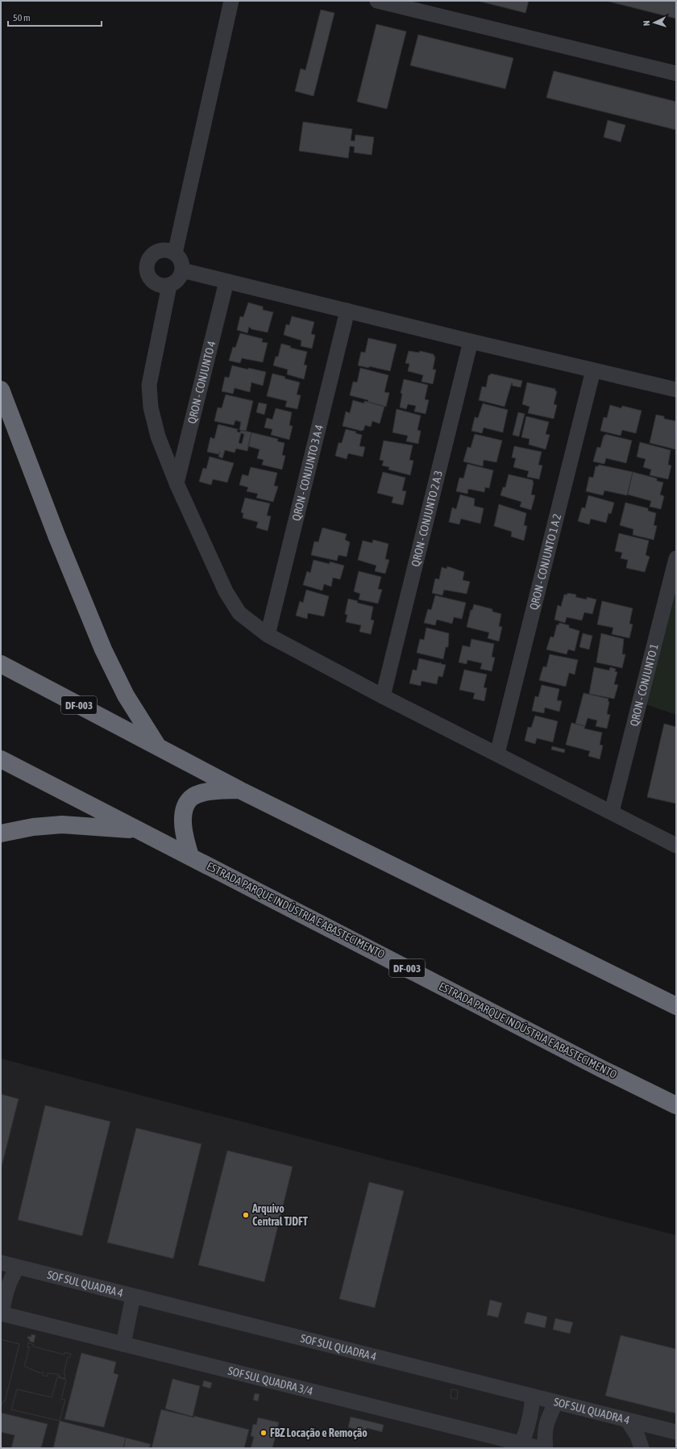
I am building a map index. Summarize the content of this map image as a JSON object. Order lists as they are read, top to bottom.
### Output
{
  "streets": {
    "highway": ["DF-003", "ESTRADA PARQUE INDÚSTRIA E ABASTECIMENTO"],
    "street": [
      "QRON - CONJUNTO 4",
      "QRON - CONJUNTO 3 A 4",
      "QRON - CONJUNTO 2 A 3",
      "QRON - CONJUNTO 1 A 2",
      "QRON - CONJUNTO 1",
      "SOF SUL QUADRA 4",
      "SOF SUL QUADRA 3/4"
    ]
  },
  "places": ["Arquivo Central TJDFT", "FBZ Locação e Remoção"],
  "scale_bar": "50 m",
  "north": "left"
}
